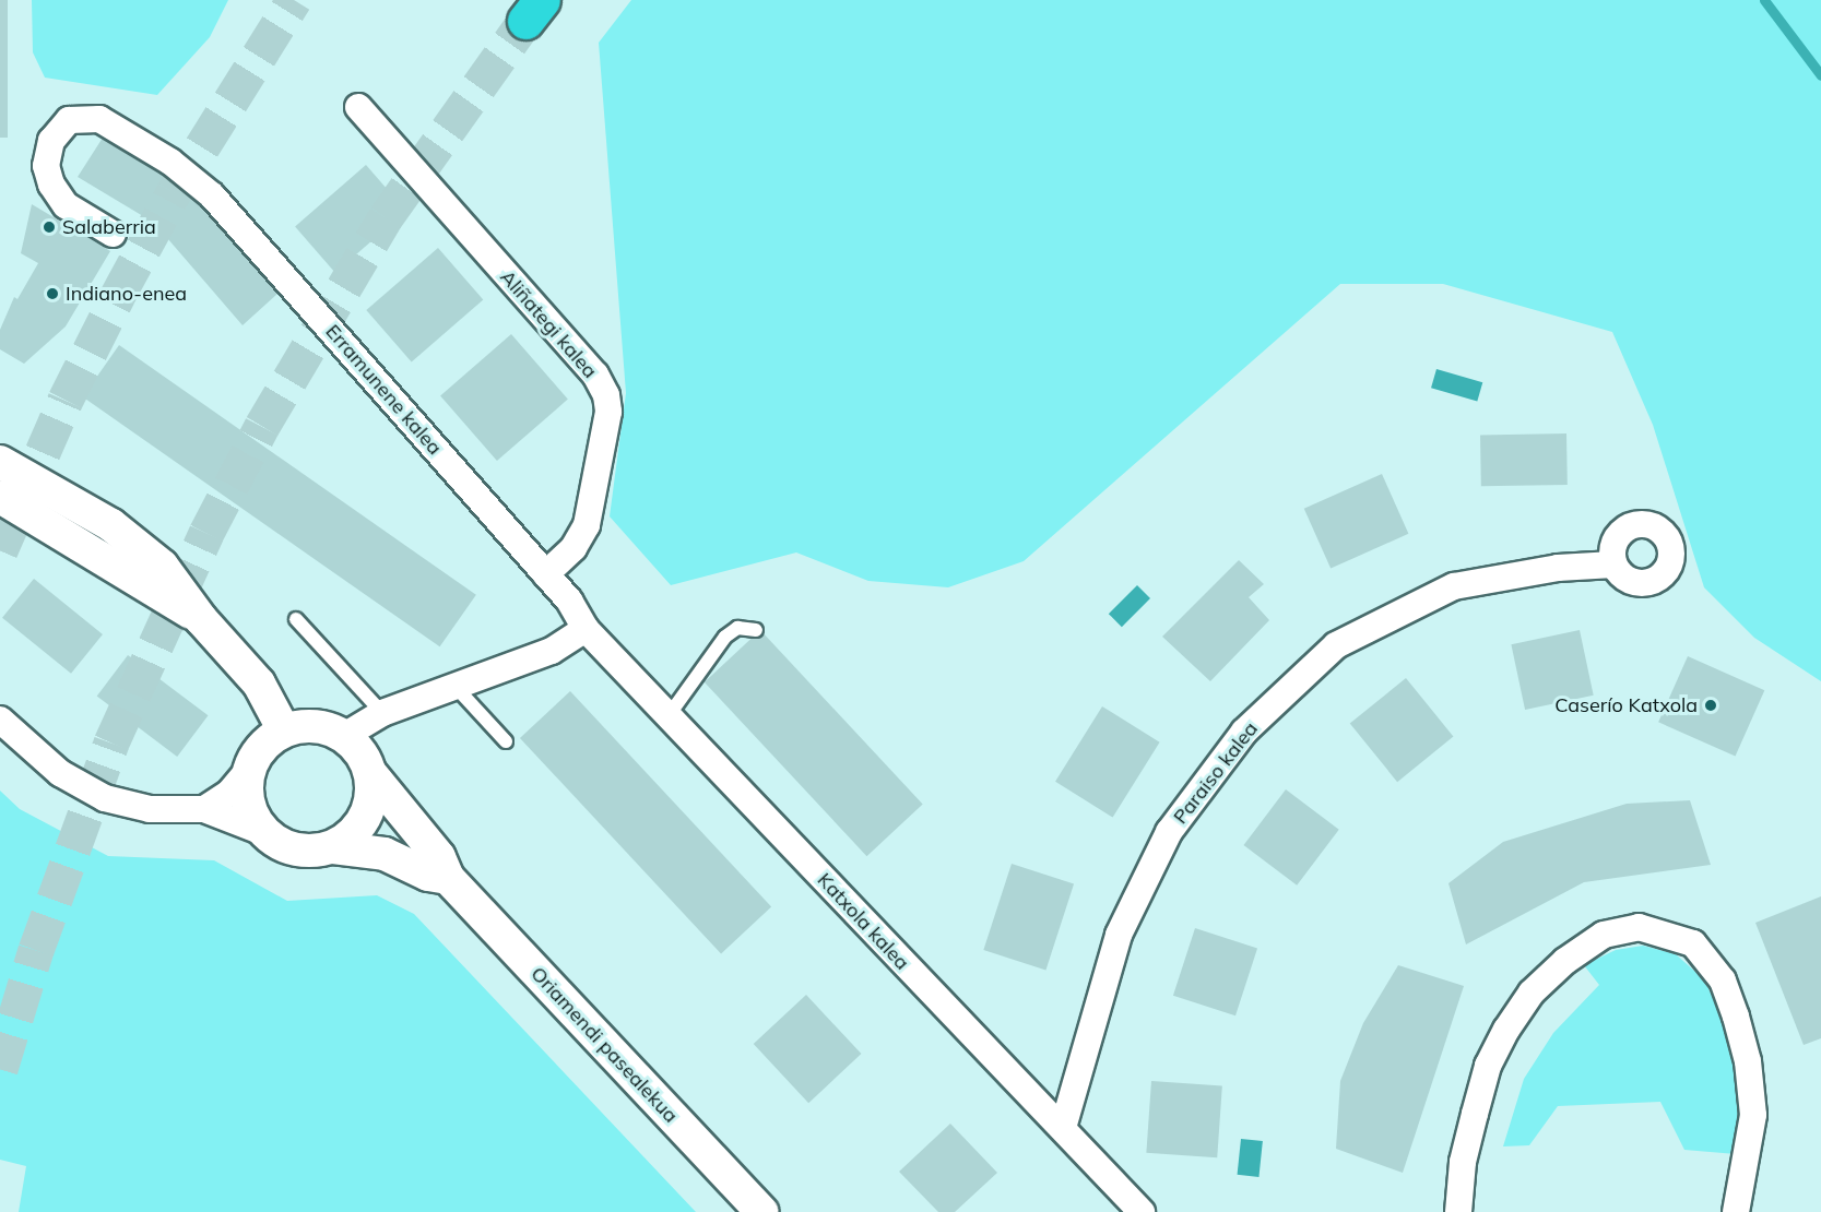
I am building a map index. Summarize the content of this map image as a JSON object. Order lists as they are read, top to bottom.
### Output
{
  "streets": {
    "street": [
      "Aliñategi kalea",
      "Erramunene kalea",
      "Paraiso kalea",
      "Katxola kalea",
      "Oriamendi pasealekua"
    ]
  },
  "crossings": [
    ["Aliñategi kalea", "Erramunene kalea"],
    ["Erramunene kalea", "Katxola kalea"],
    ["Paraiso kalea", "Katxola kalea"]
  ],
  "places": ["Salaberria", "Indiano-enea", "Caserío Katxola"]
}
